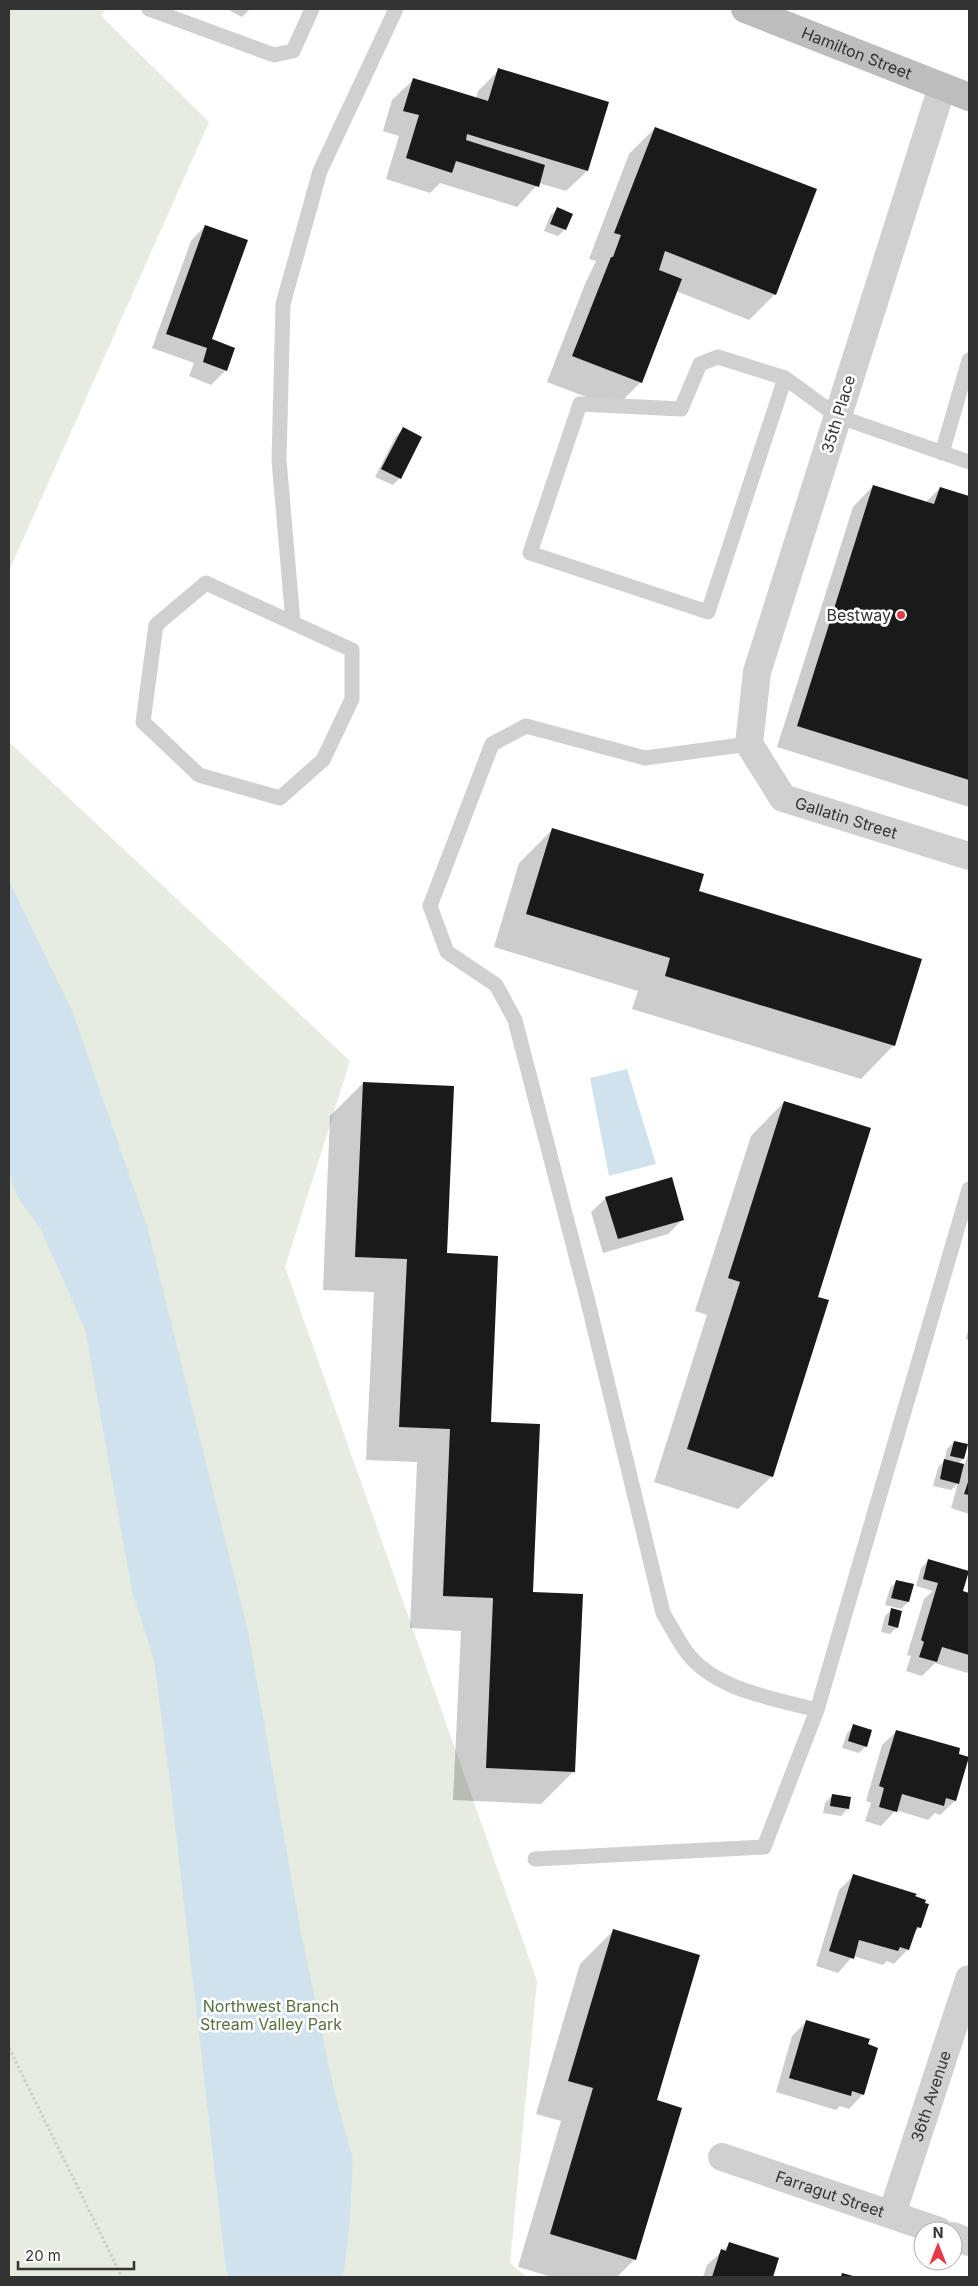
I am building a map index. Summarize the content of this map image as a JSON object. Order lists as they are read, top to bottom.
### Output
{
  "streets": {
    "main road": ["Hamilton Street"],
    "street": [
      "35th Place",
      "Gallatin Street",
      "36th Avenue",
      "Farragut Street"
    ]
  },
  "crossings": [
    ["Hamilton Street", "35th Place"],
    ["35th Place", "Gallatin Street"],
    ["36th Avenue", "Farragut Street"]
  ],
  "parks": ["Northwest Branch Stream Valley Park"],
  "places": ["Bestway"],
  "scale_bar": "20 m",
  "north": "top"
}
